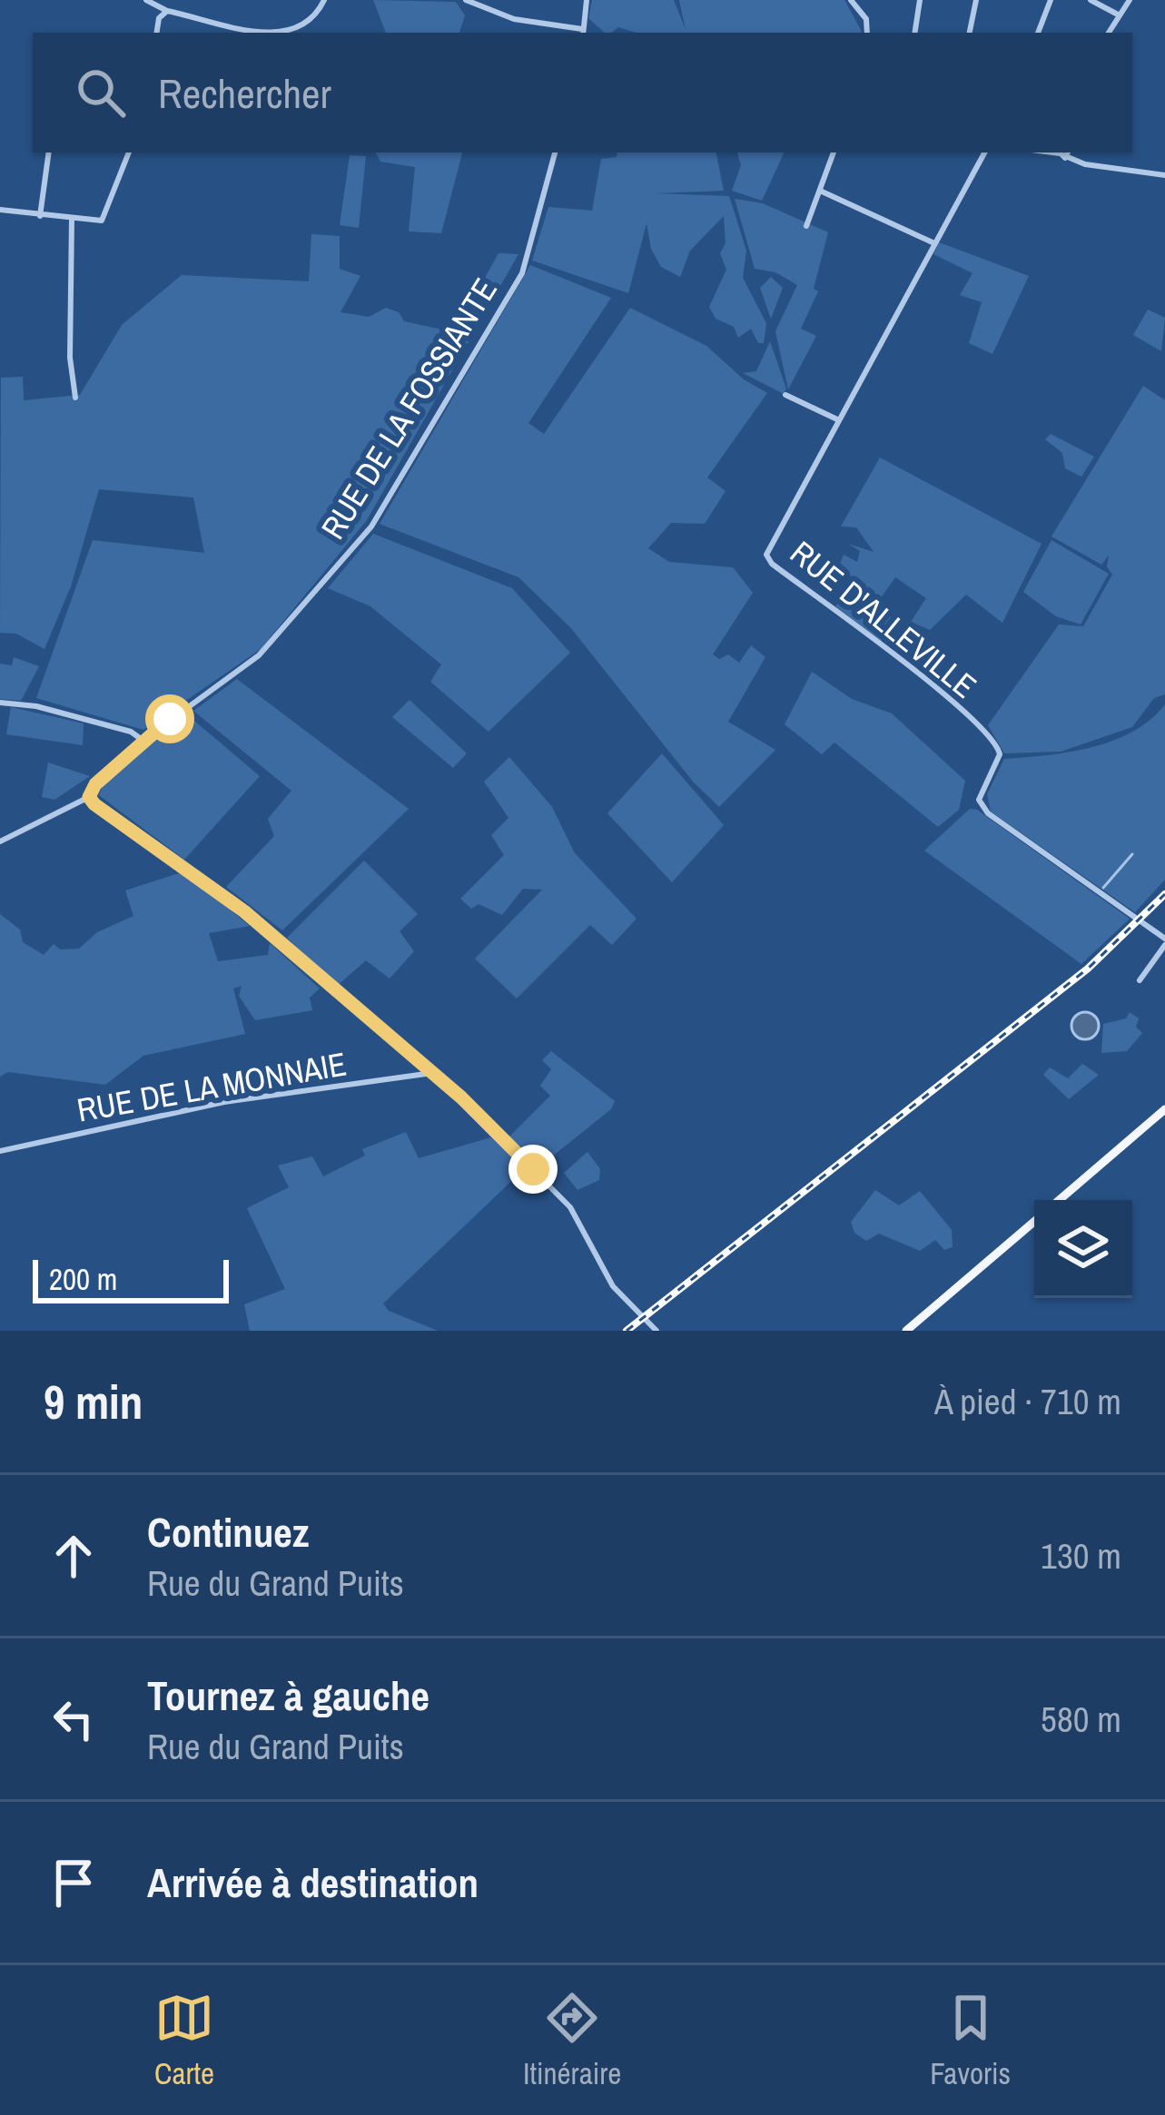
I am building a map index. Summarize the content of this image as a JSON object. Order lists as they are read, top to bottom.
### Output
{
  "streets": {
    "street": ["RUE DE LA FOSSIANTE", "RUE D'ALLEVILLE", "RUE DE LA MONNAIE"]
  },
  "scale_bar": "200 m",
  "page": {
    "search": "Rechercher",
    "scale": "200 m",
    "heading": ["9 min", "À pied · 710 m"],
    "list": [
      ["Continuez", "Rue du Grand Puits", "130 m"],
      ["Tournez à gauche", "Rue du Grand Puits", "580 m"],
      "Arrivée à destination"
    ],
    "nav": ["Carte", "Itinéraire", "Favoris"]
  }
}
